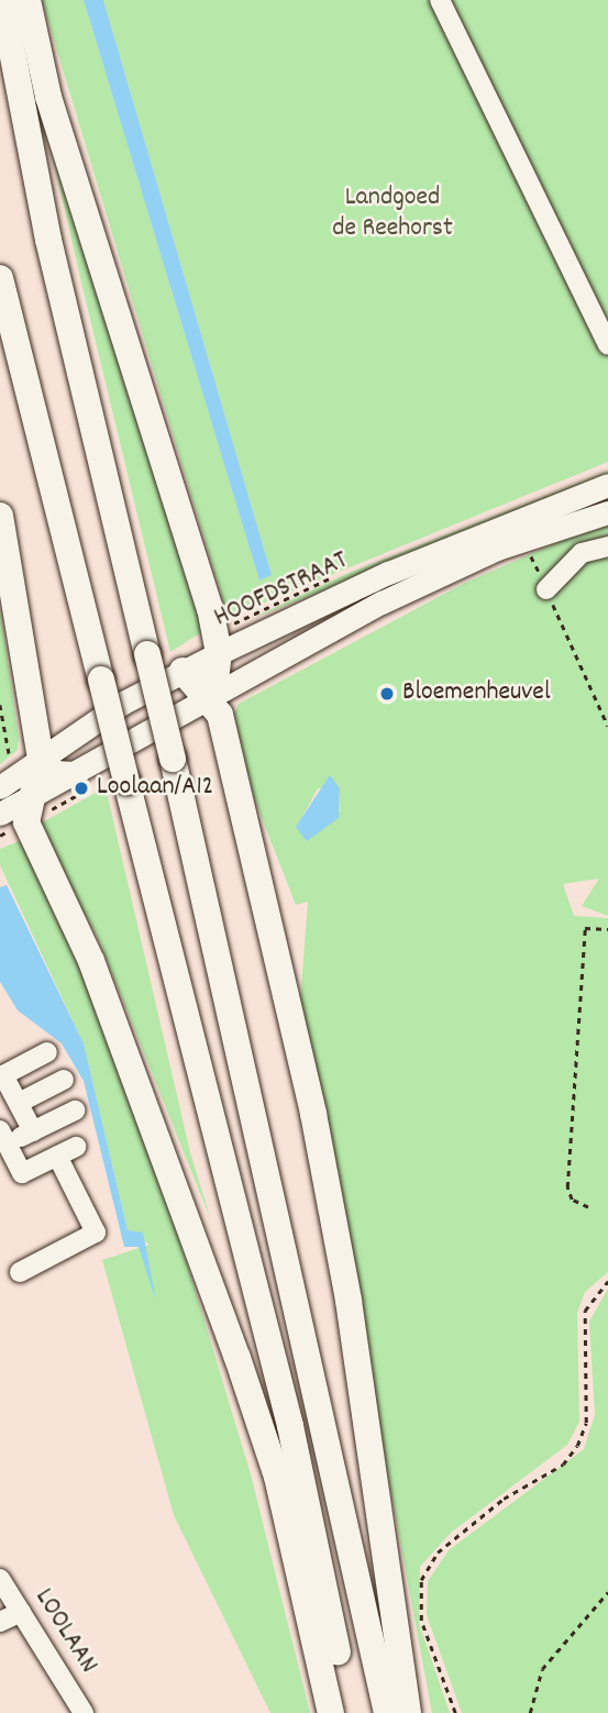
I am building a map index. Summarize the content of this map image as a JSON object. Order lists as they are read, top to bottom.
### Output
{
  "streets": {
    "main road": ["HOOFDSTRAAT"],
    "street": ["LOOLAAN"]
  },
  "parks": ["Landgoed de Reehorst"],
  "places": ["Bloemenheuvel", "Loolaan/A12"]
}
